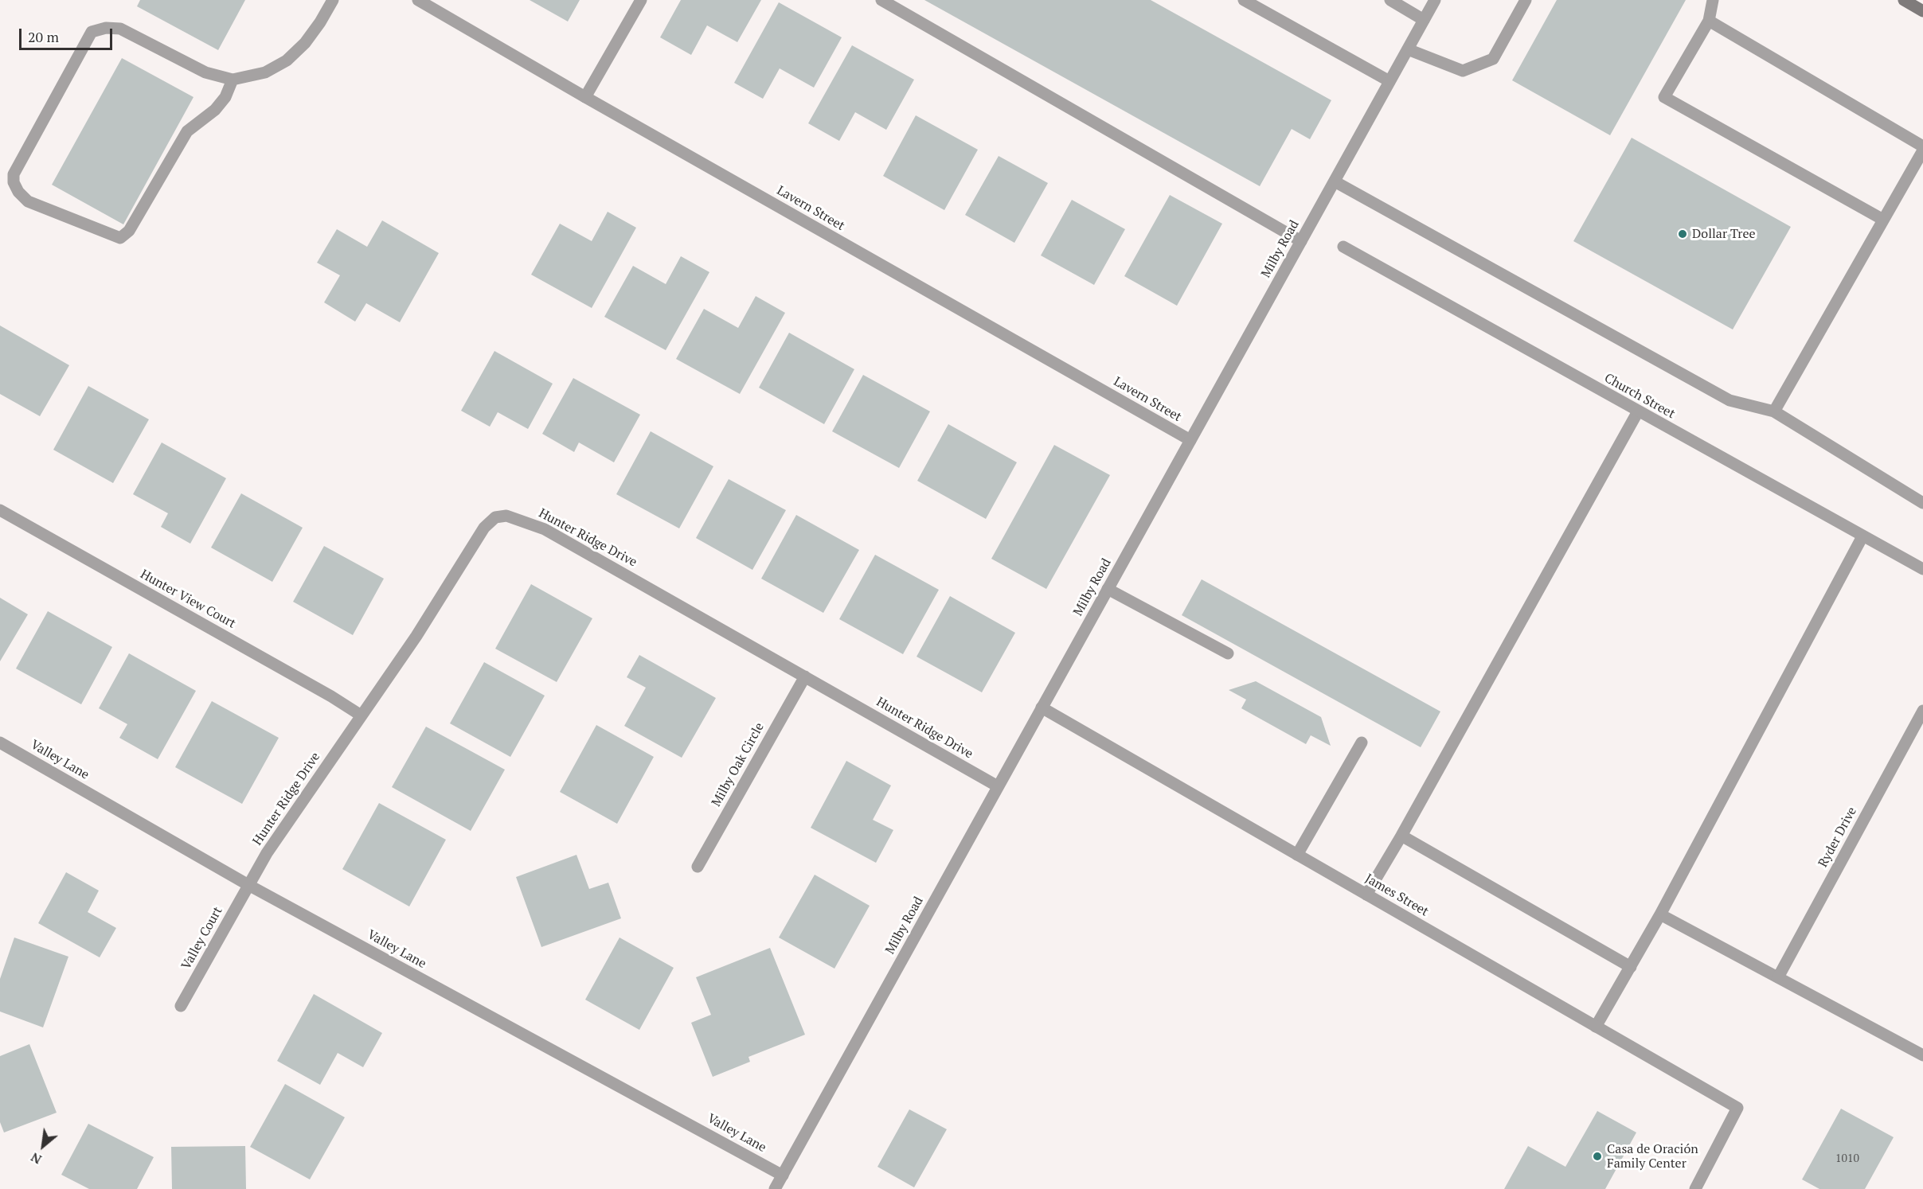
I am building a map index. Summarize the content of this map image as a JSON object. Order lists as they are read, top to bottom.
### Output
{
  "streets": {
    "street": [
      "Lavern Street",
      "Milby Road",
      "Church Street",
      "Hunter Ridge Drive",
      "Hunter View Court",
      "Valley Lane",
      "Milby Oak Circle",
      "Ryder Drive",
      "James Street",
      "Valley Court"
    ]
  },
  "crossings": [
    ["Lavern Street", "Milby Road"],
    ["Milby Road", "Hunter Ridge Drive"],
    ["Milby Road", "Valley Lane"],
    ["Milby Road", "James Street"],
    ["Hunter Ridge Drive", "Hunter View Court"],
    ["Hunter Ridge Drive", "Valley Lane"],
    ["Hunter Ridge Drive", "Milby Oak Circle"],
    ["Hunter Ridge Drive", "Valley Court"],
    ["Valley Lane", "Valley Court"]
  ],
  "places": ["Dollar Tree", "Casa de Oración Family Center"],
  "house_numbers": ["1010"],
  "scale_bar": "20 m",
  "north": "bottom left"
}
